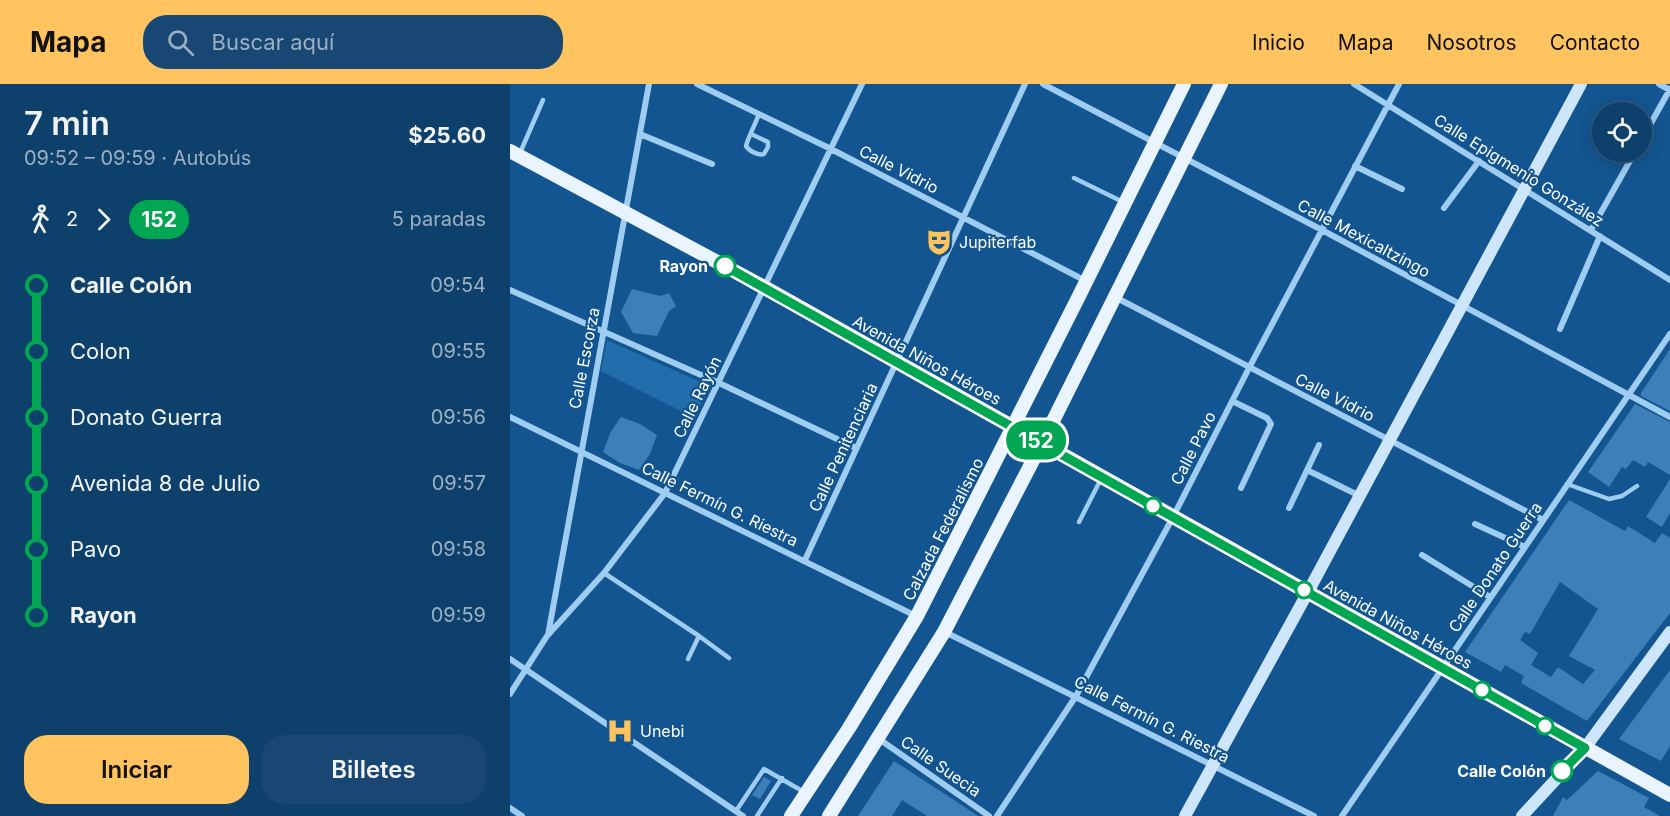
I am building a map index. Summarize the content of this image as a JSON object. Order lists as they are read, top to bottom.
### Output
{
  "streets": {
    "main road": ["Avenida Niños Héroes", "Calzada Federalismo"],
    "street": [
      "Calle Vidrio",
      "Calle Epigmenio González",
      "Calle Mexicaltzingo",
      "Calle Escorza",
      "Calle Rayón",
      "Calle Penitenciaria",
      "Calle Pavo",
      "Calle Fermín G. Riestra",
      "Calle Donato Guerra",
      "Calle Suecia"
    ]
  },
  "crossings": [
    ["Calle Vidrio", "Calle Rayón"],
    ["Calle Vidrio", "Calle Penitenciaria"],
    ["Calle Vidrio", "Calle Pavo"],
    ["Calle Vidrio", "Calzada Federalismo"],
    ["Calle Vidrio", "Calle Donato Guerra"],
    ["Calle Epigmenio González", "Calle Pavo"],
    ["Calle Mexicaltzingo", "Calle Pavo"],
    ["Calle Mexicaltzingo", "Calzada Federalismo"],
    ["Calle Mexicaltzingo", "Calle Donato Guerra"],
    ["Calle Escorza", "Avenida Niños Héroes"],
    ["Calle Escorza", "Calle Rayón"],
    ["Calle Escorza", "Calle Fermín G. Riestra"],
    ["Avenida Niños Héroes", "Calle Rayón"],
    ["Avenida Niños Héroes", "Calle Penitenciaria"],
    ["Avenida Niños Héroes", "Calle Pavo"],
    ["Avenida Niños Héroes", "Calzada Federalismo"],
    ["Avenida Niños Héroes", "Calle Donato Guerra"],
    ["Calle Rayón", "Calle Fermín G. Riestra"],
    ["Calle Penitenciaria", "Calle Fermín G. Riestra"],
    ["Calle Pavo", "Calle Fermín G. Riestra"],
    ["Calle Fermín G. Riestra", "Calzada Federalismo"]
  ],
  "places": {
    "theatre": ["Jupiterfab"],
    "other": ["Rayon", "Calle Colón"],
    "hospital": ["Unebi"]
  },
  "lines": ["bus line 152"],
  "page": {
    "header": "Mapa",
    "search": "Buscar aquí",
    "nav": [
      "Inicio",
      "Mapa",
      "Nosotros",
      "Contacto"
    ],
    "heading": ["7 min", "09:52 – 09:59 · Autobús", "$25.60"],
    "on_map": "152",
    "legs": ["2", "152", "5 paradas"],
    "list": [
      {
        "name": "Calle Colón",
        "value": "09:54"
      },
      {
        "name": "Colon",
        "value": "09:55"
      },
      {
        "name": "Donato Guerra",
        "value": "09:56"
      },
      {
        "name": "Avenida 8 de Julio",
        "value": "09:57"
      },
      {
        "name": "Pavo",
        "value": "09:58"
      },
      {
        "name": "Rayon",
        "value": "09:59"
      }
    ],
    "buttons": ["Iniciar", "Billetes"]
  }
}
